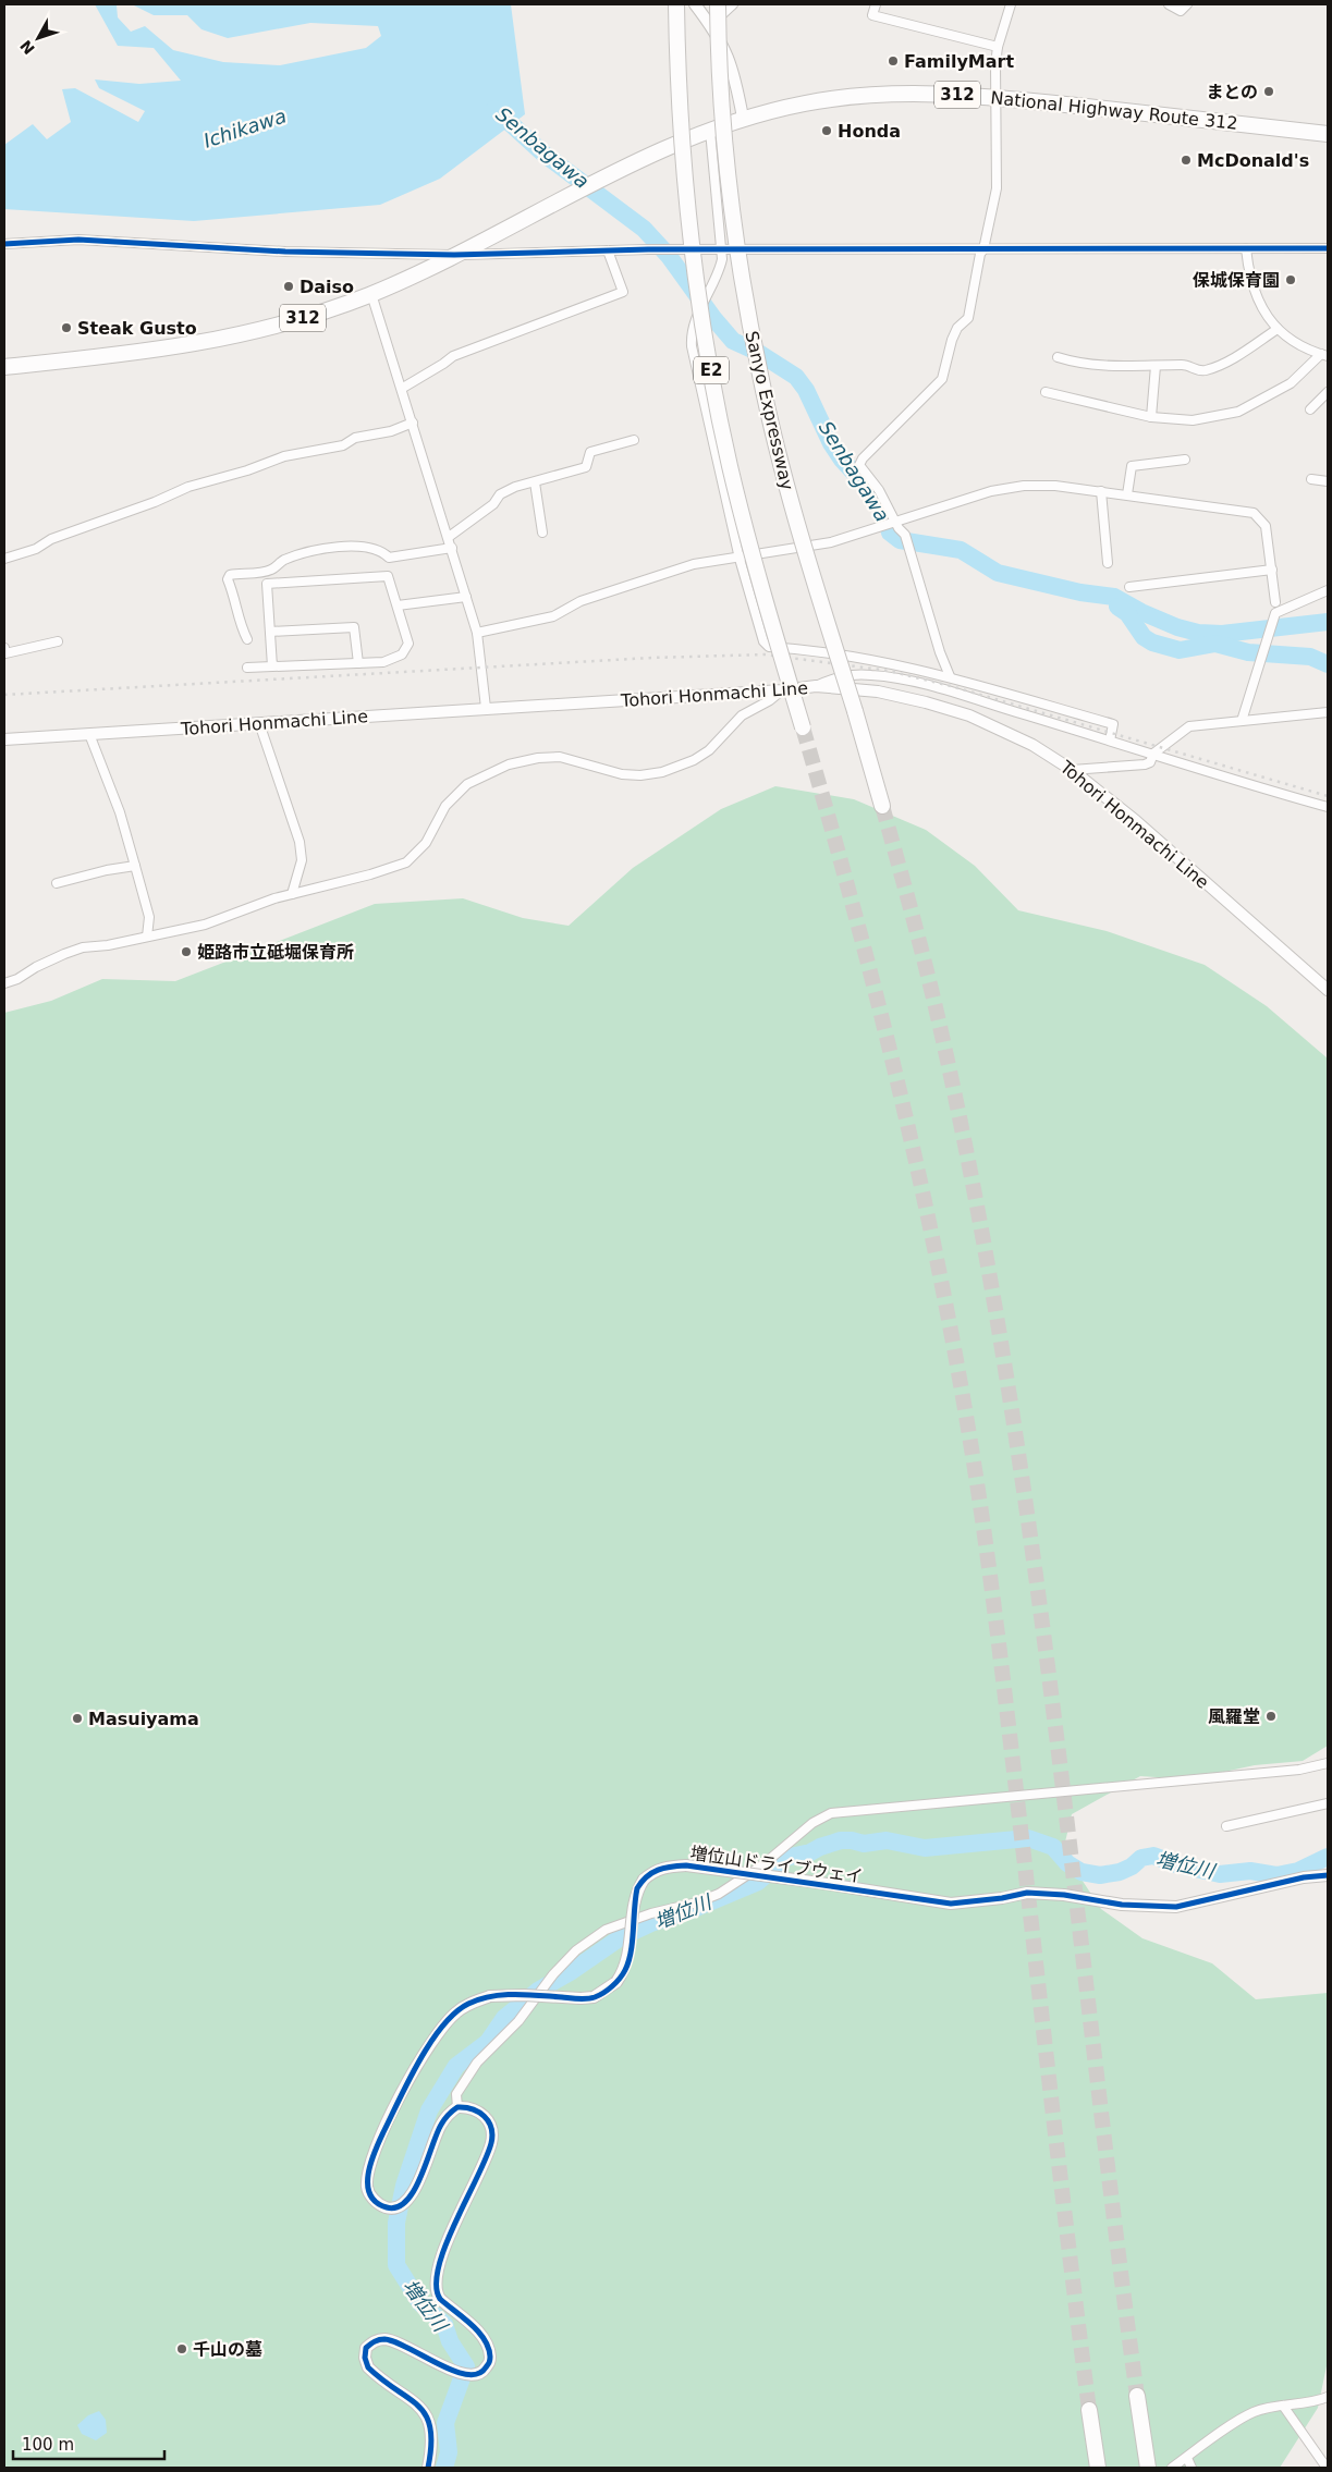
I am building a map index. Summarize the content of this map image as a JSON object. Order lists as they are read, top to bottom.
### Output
{
  "streets": {
    "highway": [
      "312",
      "National Highway Route 312",
      "E2",
      "Sanyo Expressway"
    ],
    "street": ["Tohori Honmachi Line", "増位山ドライブウェイ"]
  },
  "water": ["Ichikawa", "Senbagawa", "増位川"],
  "places": [
    "FamilyMart",
    "まとの",
    "Honda",
    "McDonald's",
    "保城保育園",
    "Daiso",
    "Steak Gusto",
    "姫路市立砥堀保育所",
    "風羅堂",
    "Masuiyama",
    "千山の墓"
  ],
  "scale_bar": "100 m",
  "north": "bottom left"
}
